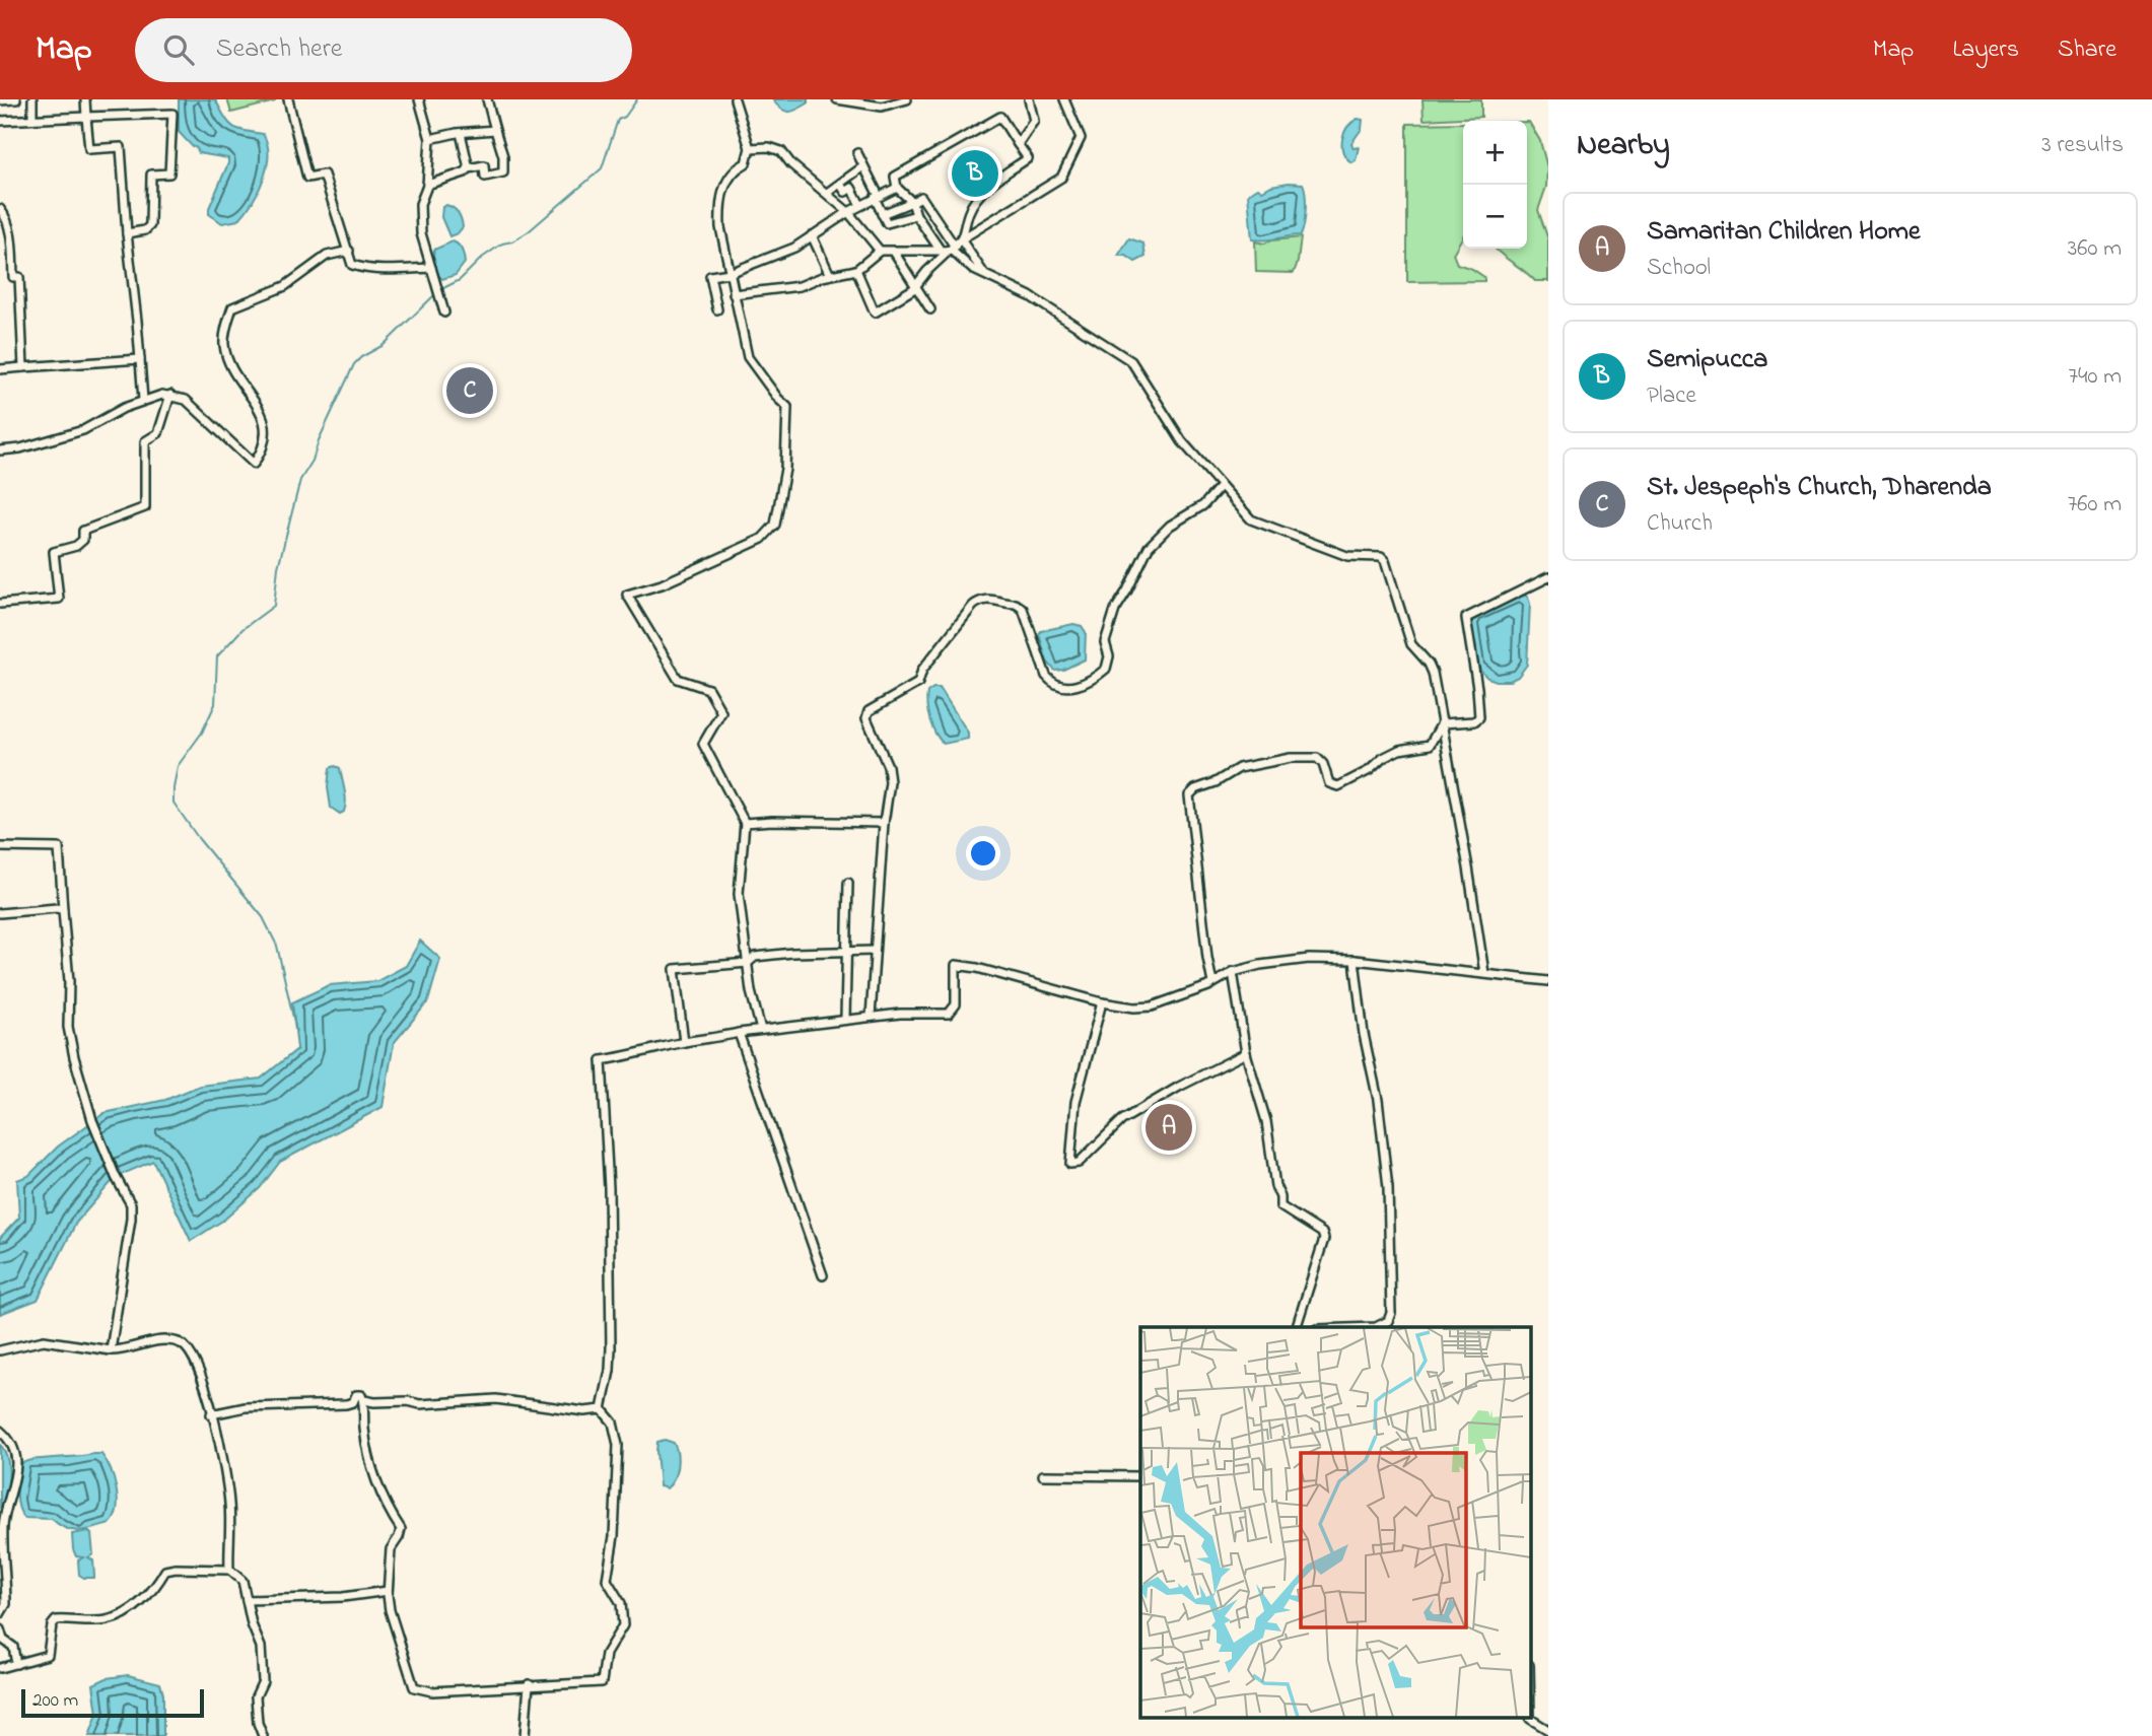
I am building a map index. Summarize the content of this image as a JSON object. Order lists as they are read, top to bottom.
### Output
{
  "scale_bar": "200 m",
  "page": {
    "header": "Map",
    "search": "Search here",
    "nav": ["Map", "Layers", "Share"],
    "heading": ["Nearby", "3 results"],
    "map_buttons": ["+", "−"],
    "pins": ["B", "C", "A"],
    "list": [
      {
        "mark": "A",
        "name": "Samaritan Children Home",
        "note": "School",
        "value": "360 m"
      },
      {
        "mark": "B",
        "name": "Semipucca",
        "note": "Place",
        "value": "740 m"
      },
      {
        "mark": "C",
        "name": "St. Jespeph's Church, Dharenda",
        "note": "Church",
        "value": "760 m"
      }
    ],
    "scale": "200 m"
  }
}
